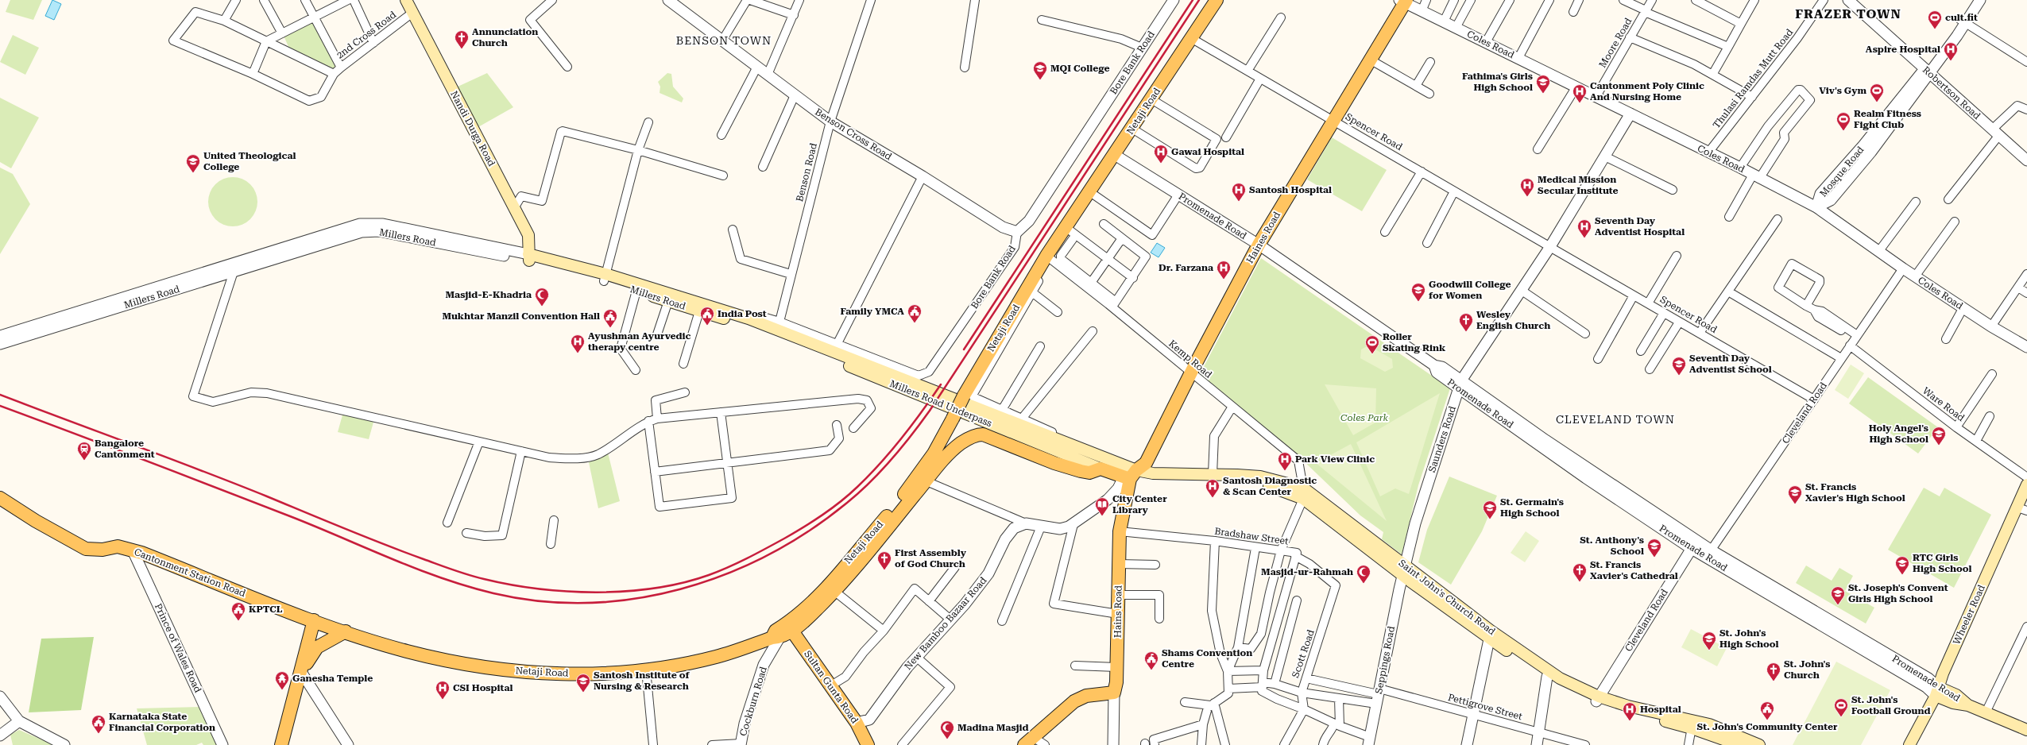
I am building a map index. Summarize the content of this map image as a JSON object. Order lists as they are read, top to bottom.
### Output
{
  "streets": {
    "main road": [
      "Netaji Road",
      "Nandi Durga Road",
      "Promenade Road",
      "Millers Road",
      "Haines Road",
      "Millers Road Underpass",
      "Cantonment Station Road",
      "Saint John's Church Road",
      "Hains Road",
      "Wheeler Road",
      "Sultan Gunta Road"
    ],
    "street": [
      "2nd Cross Road",
      "Moore Road",
      "Coles Road",
      "Bore Bank Road",
      "Thulasi Ramdas Mutt Road",
      "Robertson Road",
      "Spencer Road",
      "Benson Cross Road",
      "Mosque Road",
      "Benson Road",
      "Kemp Road",
      "Ware Road",
      "Cleveland Road",
      "Saunders Road",
      "Bradshaw Street",
      "New Bamboo Bazaar Road",
      "Prince of Wales Road",
      "Scott Road",
      "Seppings Road",
      "Cockburn Road",
      "Pettigrove Street"
    ]
  },
  "crossings": [
    ["2nd Cross Road", "Nandi Durga Road"],
    ["Moore Road", "Coles Road"],
    ["Coles Road", "Thulasi Ramdas Mutt Road"],
    ["Coles Road", "Mosque Road"],
    ["Coles Road", "Haines Road"],
    ["Coles Road", "Cleveland Road"],
    ["Coles Road", "Saunders Road"],
    ["Bore Bank Road", "Benson Cross Road"],
    ["Bore Bank Road", "Benson Road"],
    ["Robertson Road", "Mosque Road"],
    ["Netaji Road", "Spencer Road"],
    ["Netaji Road", "Promenade Road"],
    ["Netaji Road", "Kemp Road"],
    ["Netaji Road", "Millers Road Underpass"],
    ["Netaji Road", "Cantonment Station Road"],
    ["Netaji Road", "Sultan Gunta Road"],
    ["Netaji Road", "Cockburn Road"],
    ["Nandi Durga Road", "Millers Road"],
    ["Spencer Road", "Haines Road"],
    ["Spencer Road", "Cleveland Road"],
    ["Spencer Road", "Saunders Road"],
    ["Benson Cross Road", "Benson Road"],
    ["Promenade Road", "Haines Road"],
    ["Promenade Road", "Cleveland Road"],
    ["Promenade Road", "Saunders Road"],
    ["Promenade Road", "Wheeler Road"],
    ["Millers Road", "Millers Road Underpass"],
    ["Haines Road", "Kemp Road"],
    ["Haines Road", "Saint John's Church Road"],
    ["Haines Road", "Hains Road"],
    ["Kemp Road", "Saint John's Church Road"],
    ["Ware Road", "Cleveland Road"],
    ["Cleveland Road", "Saint John's Church Road"],
    ["Saunders Road", "Saint John's Church Road"],
    ["Saunders Road", "Seppings Road"],
    ["Bradshaw Street", "Hains Road"],
    ["Bradshaw Street", "Scott Road"],
    ["Cantonment Station Road", "Prince of Wales Road"],
    ["Saint John's Church Road", "Hains Road"],
    ["Saint John's Church Road", "Seppings Road"],
    ["New Bamboo Bazaar Road", "Sultan Gunta Road"],
    ["Seppings Road", "Pettigrove Street"]
  ],
  "districts": ["FRAZER TOWN", "BENSON TOWN", "CLEVELAND TOWN"],
  "parks": ["Coles Park"],
  "places": {
    "sports": [
      "cult.fit",
      "Viv's Gym",
      "Realm Fitness Fight Club",
      "Roller Skating Rink",
      "St. John's Football Ground"
    ],
    "church": [
      "Annunciation Church",
      "Wesley English Church",
      "First Assembly of God Church",
      "St. Francis Xavier's Cathedral",
      "St. John's Church"
    ],
    "hospital": [
      "Aspire Hospital",
      "Cantonment Poly Clinic And Nursing Home",
      "Gawai Hospital",
      "Medical Mission Secular Institute",
      "Santosh Hospital",
      "Seventh Day Adventist Hospital",
      "Dr. Farzana",
      "Ayushman Ayurvedic therapy centre",
      "Park View Clinic",
      "Santosh Diagnostic & Scan Center",
      "CSI Hospital",
      "Hospital"
    ],
    "school or university": [
      "MQI College",
      "Fathima's Girls High School",
      "United Theological College",
      "Goodwill College for Women",
      "Seventh Day Adventist School",
      "Holy Angel's High School",
      "St. Francis Xavier's High School",
      "St. Germain's High School",
      "St. Anthony's School",
      "RTC Girls High School",
      "St. Joseph's Convent Girls High School",
      "St. John's High School",
      "Santosh Institute of Nursing & Research"
    ],
    "mosque": ["Masjid-E-Khadria", "Masjid-ur-Rahmah", "Madina Masjid"],
    "public building": [
      "Family YMCA",
      "India Post",
      "Mukhtar Manzil Convention Hall",
      "KPTCL",
      "Shams Convention Centre",
      "St. John's Community Center",
      "Karnataka State Financial Corporation"
    ],
    "station": ["Bangalore Cantonment"],
    "library": ["City Center Library"],
    "temple": ["Ganesha Temple"]
  }
}
